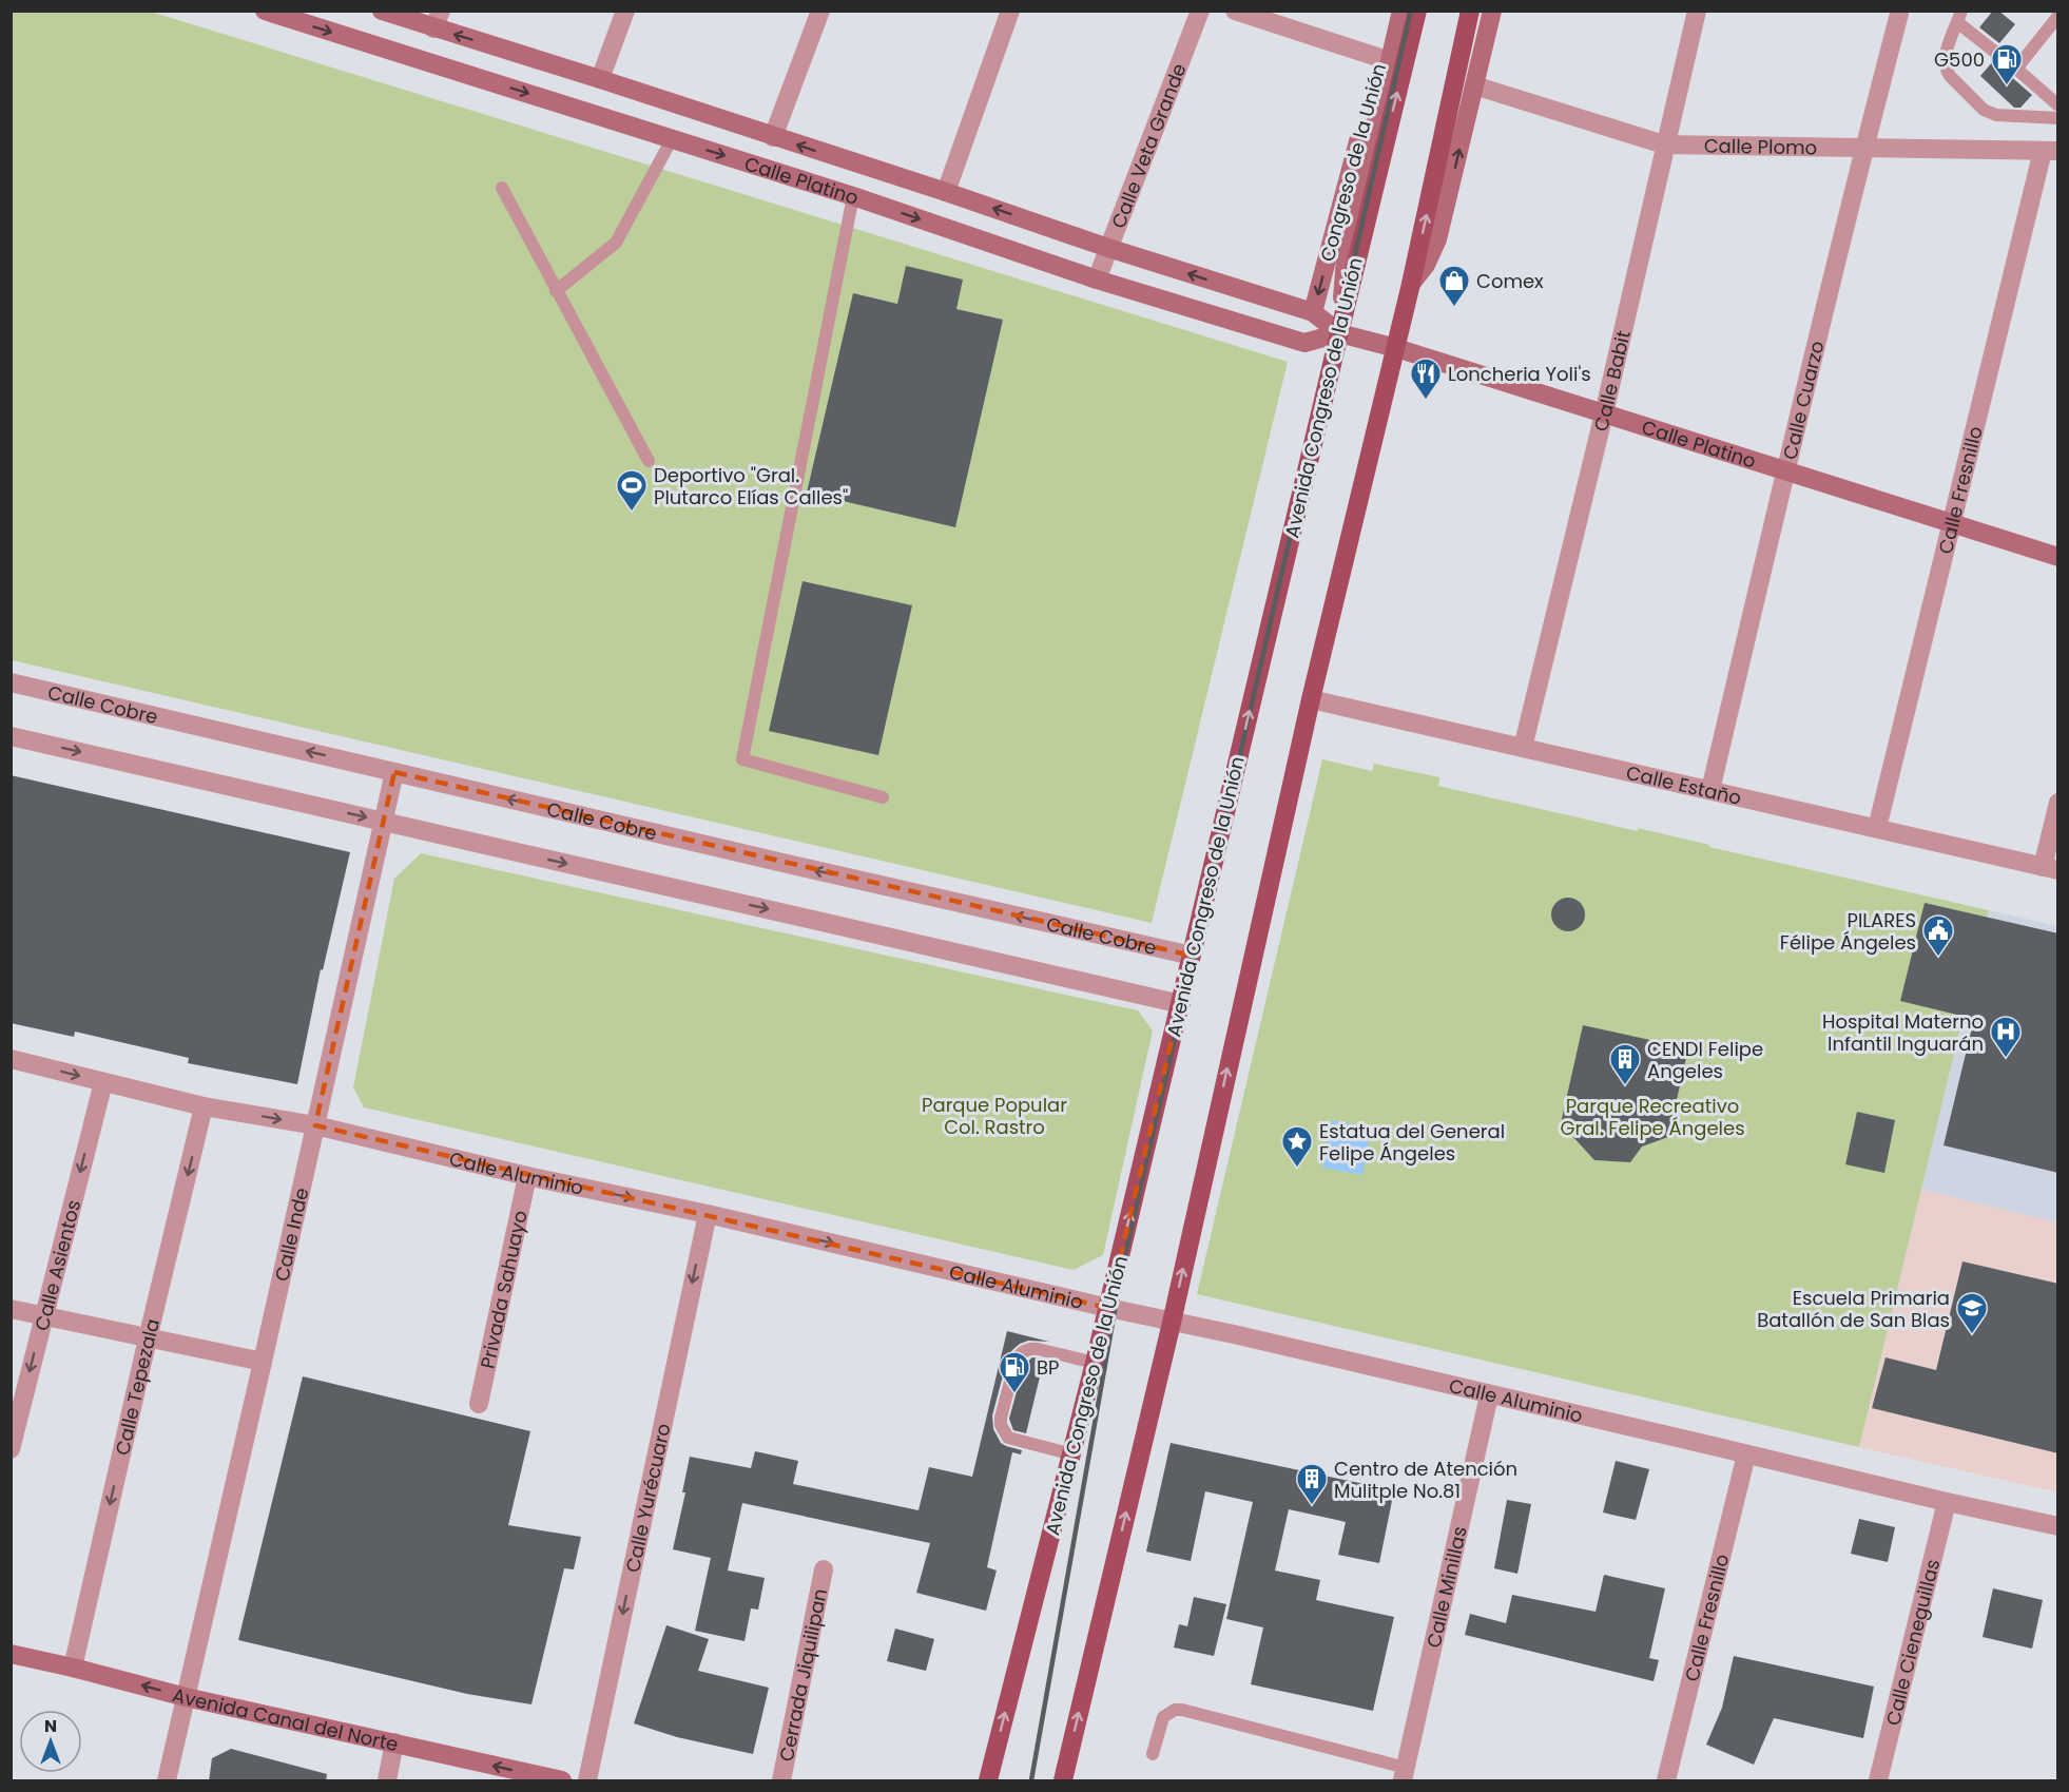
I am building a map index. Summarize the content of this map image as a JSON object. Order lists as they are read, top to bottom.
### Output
{
  "streets": {
    "main road": ["Avenida Congreso de la Unión"],
    "street": [
      "Calle Veta Grande",
      "Calle Plomo",
      "Congreso de la Unión",
      "Calle Platino",
      "Calle Babit",
      "Calle Cuarzo",
      "Calle Fresnillo",
      "Calle Cobre",
      "Calle Estaño",
      "Calle Aluminio",
      "Calle Inde",
      "Calle Asientos",
      "Privada Sahuayo",
      "Calle Tepezala",
      "Calle Yurécuaro",
      "Calle Minillas",
      "Calle Cieneguillas",
      "Cerrada Jiquilipan",
      "Avenida Canal del Norte"
    ]
  },
  "crossings": [
    ["Calle Veta Grande", "Calle Platino"],
    ["Calle Plomo", "Calle Babit"],
    ["Calle Plomo", "Calle Cuarzo"],
    ["Calle Plomo", "Calle Fresnillo"],
    ["Congreso de la Unión", "Calle Platino"],
    ["Calle Platino", "Calle Babit"],
    ["Calle Platino", "Avenida Congreso de la Unión"],
    ["Calle Platino", "Calle Cuarzo"],
    ["Calle Platino", "Calle Fresnillo"],
    ["Calle Babit", "Calle Estaño"],
    ["Avenida Congreso de la Unión", "Calle Cobre"],
    ["Avenida Congreso de la Unión", "Calle Aluminio"],
    ["Calle Cuarzo", "Calle Estaño"],
    ["Calle Fresnillo", "Calle Estaño"],
    ["Calle Fresnillo", "Calle Aluminio"],
    ["Calle Cobre", "Calle Inde"],
    ["Calle Aluminio", "Calle Inde"],
    ["Calle Aluminio", "Calle Asientos"],
    ["Calle Aluminio", "Privada Sahuayo"],
    ["Calle Aluminio", "Calle Tepezala"],
    ["Calle Aluminio", "Calle Yurécuaro"],
    ["Calle Aluminio", "Calle Minillas"],
    ["Calle Aluminio", "Calle Cieneguillas"],
    ["Calle Inde", "Avenida Canal del Norte"],
    ["Calle Tepezala", "Avenida Canal del Norte"]
  ],
  "one_way": [
    "Calle Aluminio",
    "Calle Asientos",
    "Calle Tepezala",
    "Calle Yurécuaro",
    "Avenida Canal del Norte"
  ],
  "parks": ["Parque Popular Col. Rastro", "Parque Recreativo Gral. Felipe Ángeles"],
  "places": {
    "fuel station": ["G500", "BP"],
    "shop": ["Comex"],
    "restaurant": ["Loncheria Yoli's"],
    "sports": ["Deportivo \"Gral. Plutarco Elías Calles\""],
    "public building": ["PILARES Félipe Ángeles"],
    "hospital": ["Hospital Materno Infantil Inguarán"],
    "building": ["CENDI Felipe Angeles", "Centro de Atención Mulitple No.81"],
    "place": ["Estatua del General Felipe Ángeles"],
    "school or university": ["Escuela Primaria Batallón de San Blas"]
  },
  "north": "top"
}
